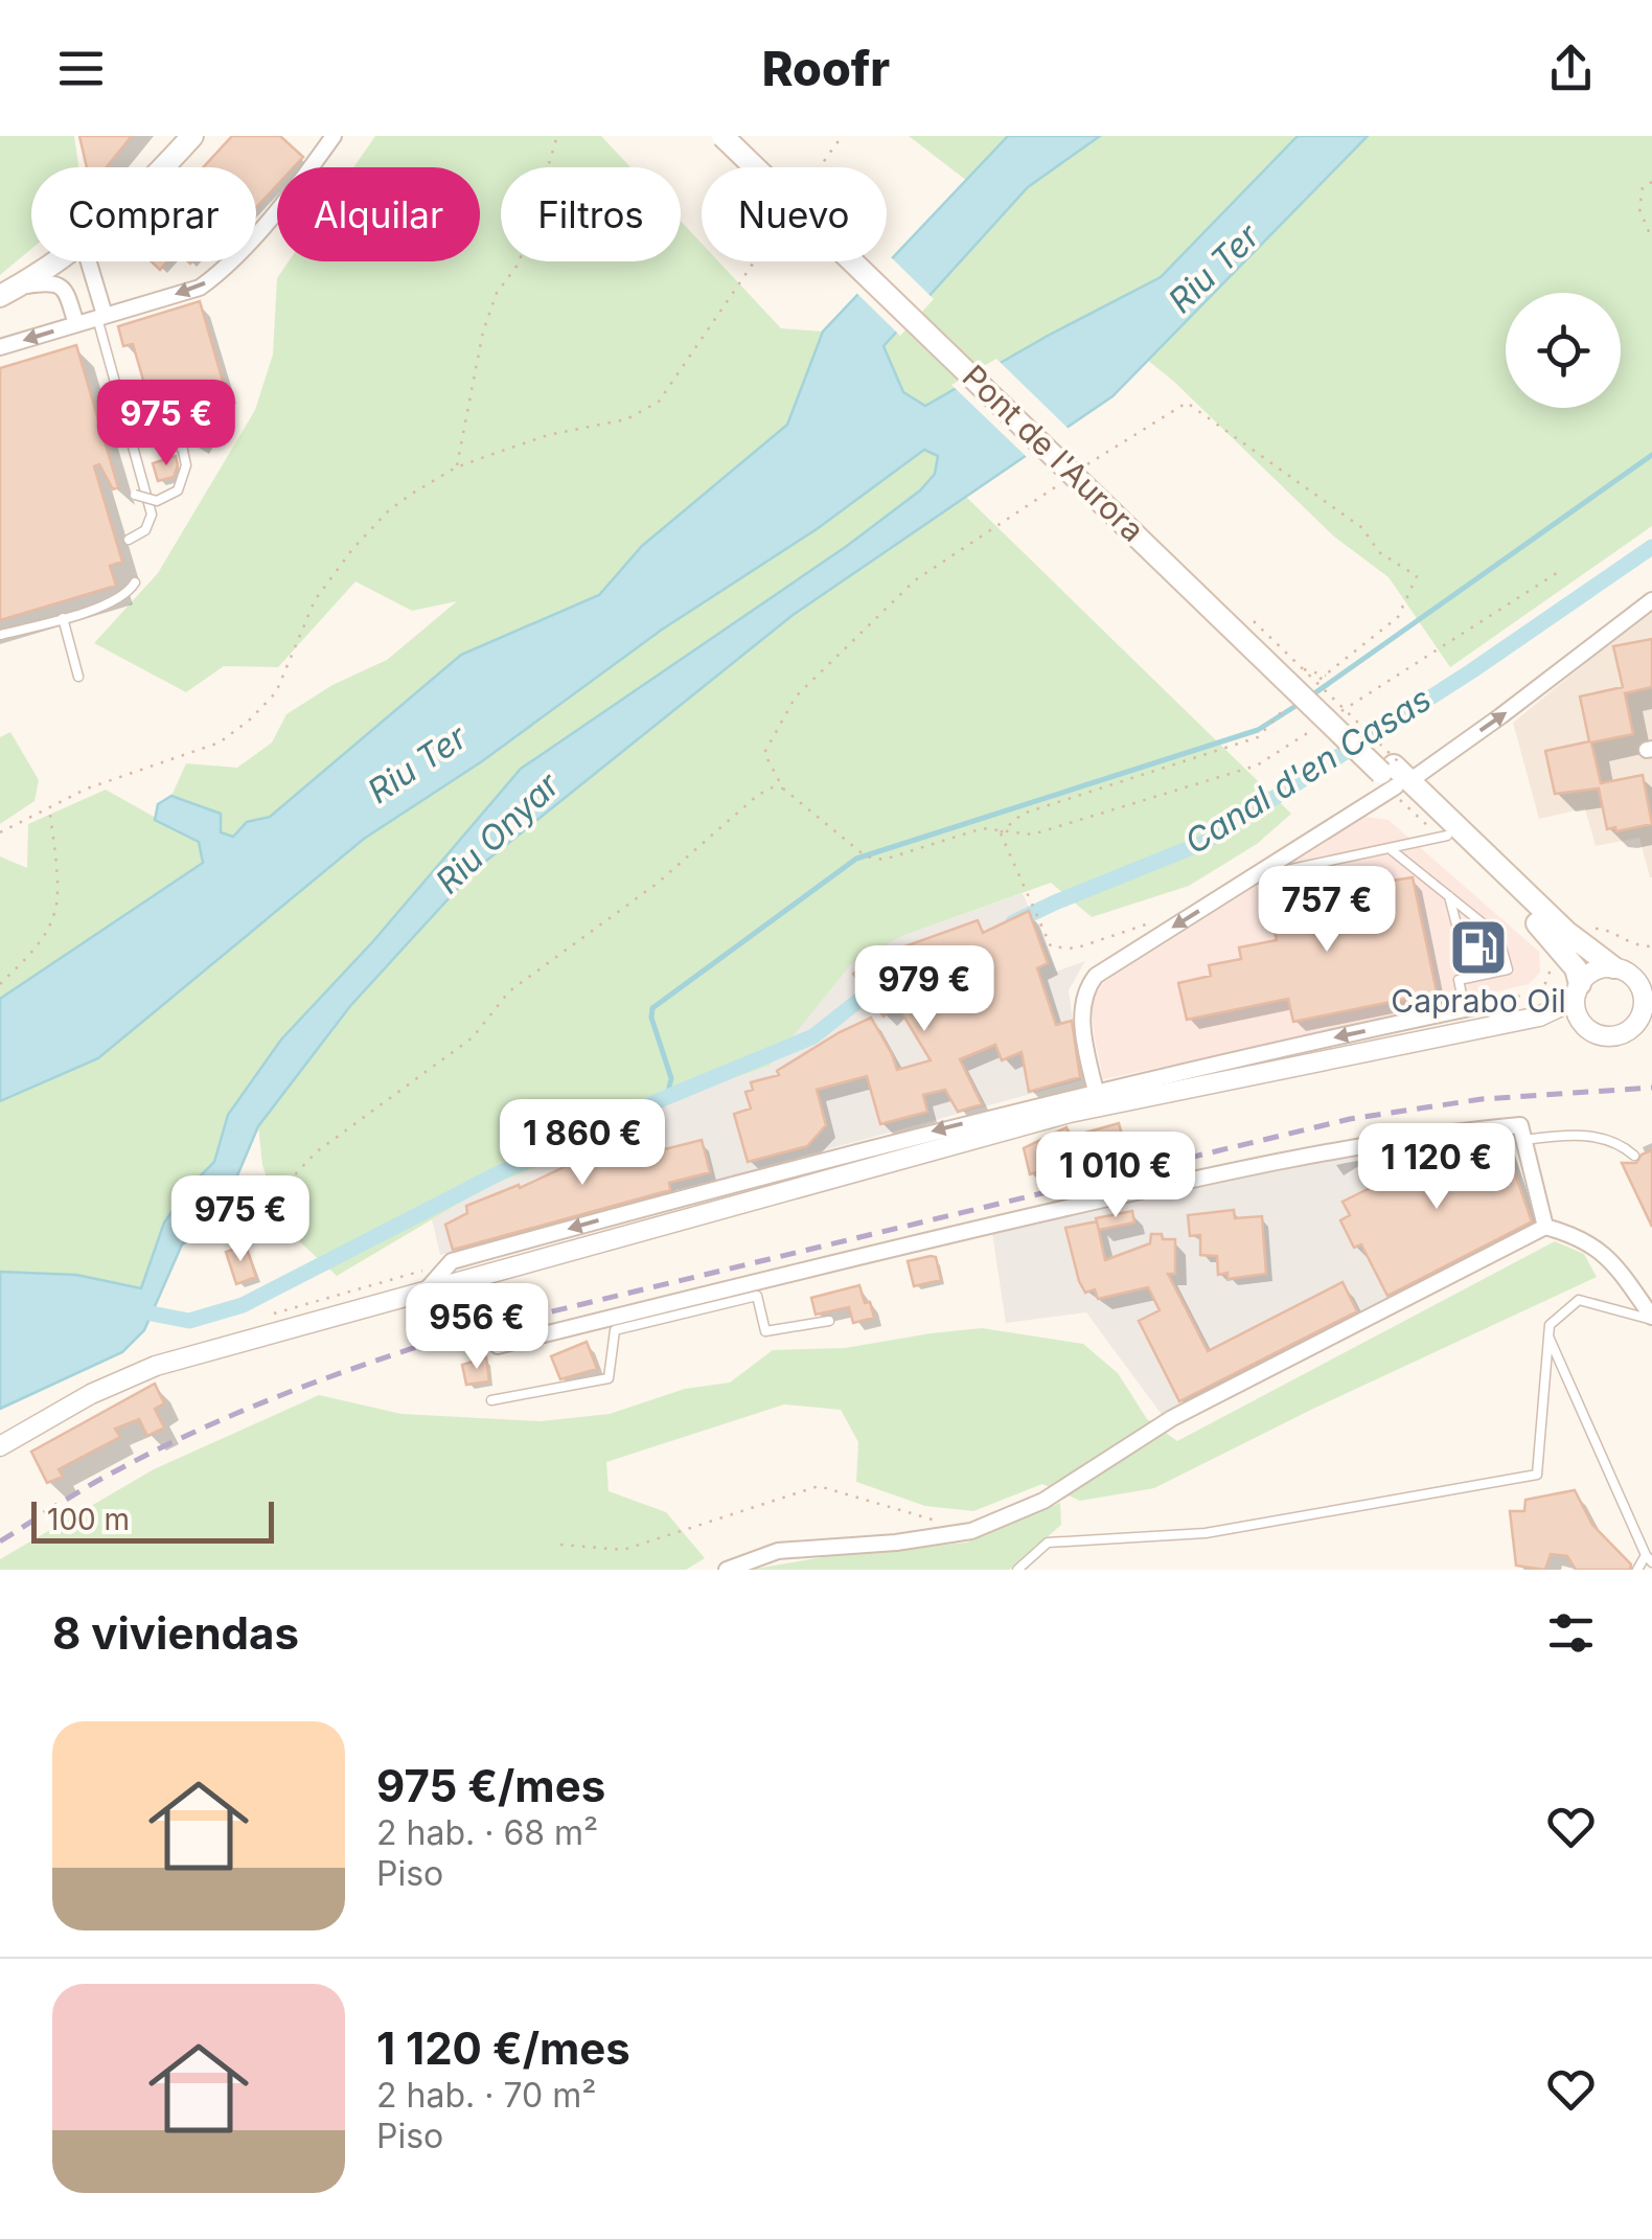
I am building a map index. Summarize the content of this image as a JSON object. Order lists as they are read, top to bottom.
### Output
{
  "streets": {
    "main road": ["Pont de l'Aurora"]
  },
  "water": ["Riu Ter", "Canal d'en Casas", "Riu Onyar"],
  "places": {
    "fuel station": ["Caprabo Oil"]
  },
  "scale_bar": "100 m",
  "page": {
    "header": "Roofr",
    "chip": [
      "Comprar",
      "Alquilar",
      "Filtros",
      "Nuevo"
    ],
    "price": [
      "975 €",
      "757 €",
      "979 €",
      "1 860 €",
      "1 120 €",
      "1 010 €",
      "975 €",
      "956 €"
    ],
    "scale": "100 m",
    "heading": "8 viviendas",
    "list": [
      {
        "name": "975 €/mes",
        "note": "2 hab. · 68 m² · Piso"
      },
      {
        "name": "1 120 €/mes",
        "note": "2 hab. · 70 m² · Piso"
      }
    ]
  }
}
